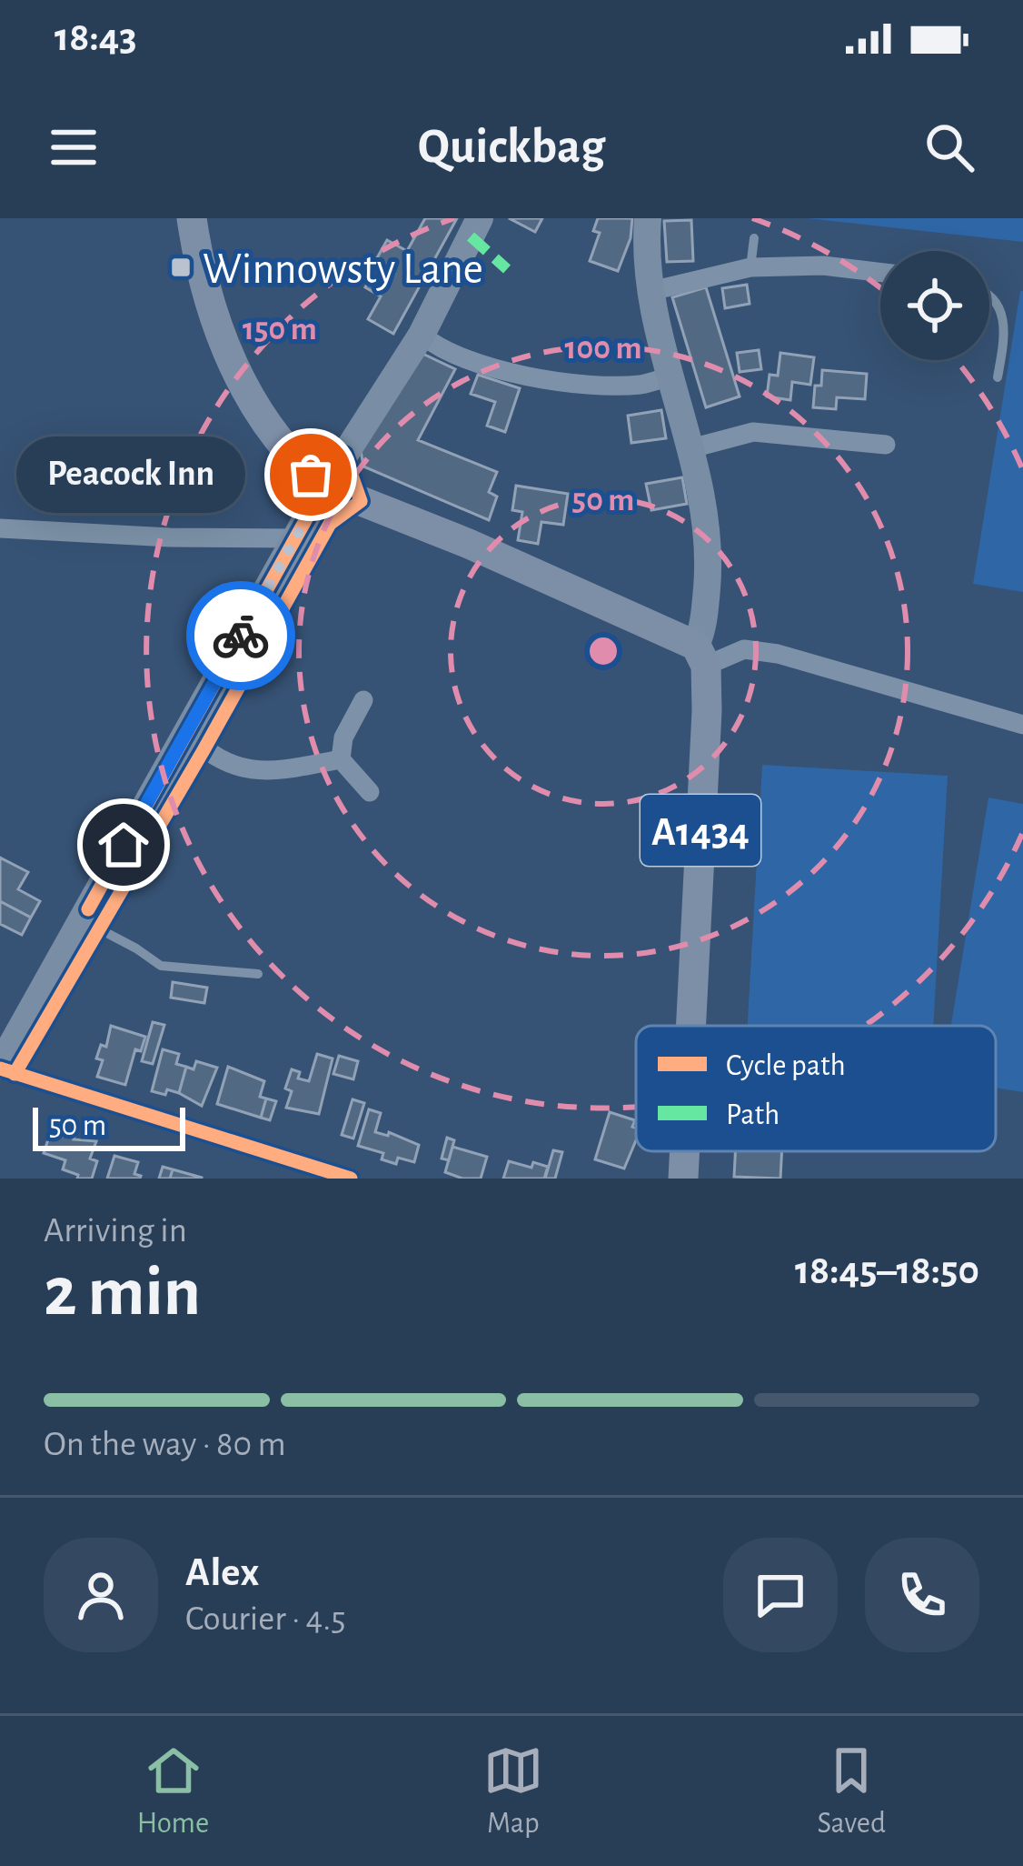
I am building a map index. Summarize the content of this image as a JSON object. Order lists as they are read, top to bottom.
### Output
{
  "streets": {
    "main road": ["A1434"]
  },
  "places": {
    "transit": ["Winnowsty Lane"],
    "other": ["Peacock Inn"]
  },
  "legend": ["Cycle path", "Path"],
  "scale_bar": "50 m",
  "page": {
    "status": "18:43",
    "header": "Quickbag",
    "bubble": "Peacock Inn",
    "scale": "50 m",
    "heading": ["2 min", "Arriving in", "18:45–18:50"],
    "panel": ["Alex", "Courier · 4.5"],
    "bar": "On the way · 80 m",
    "tabs": ["Home", "Map", "Saved"]
  },
  "rings": ["150 m", "100 m", "50 m"]
}
